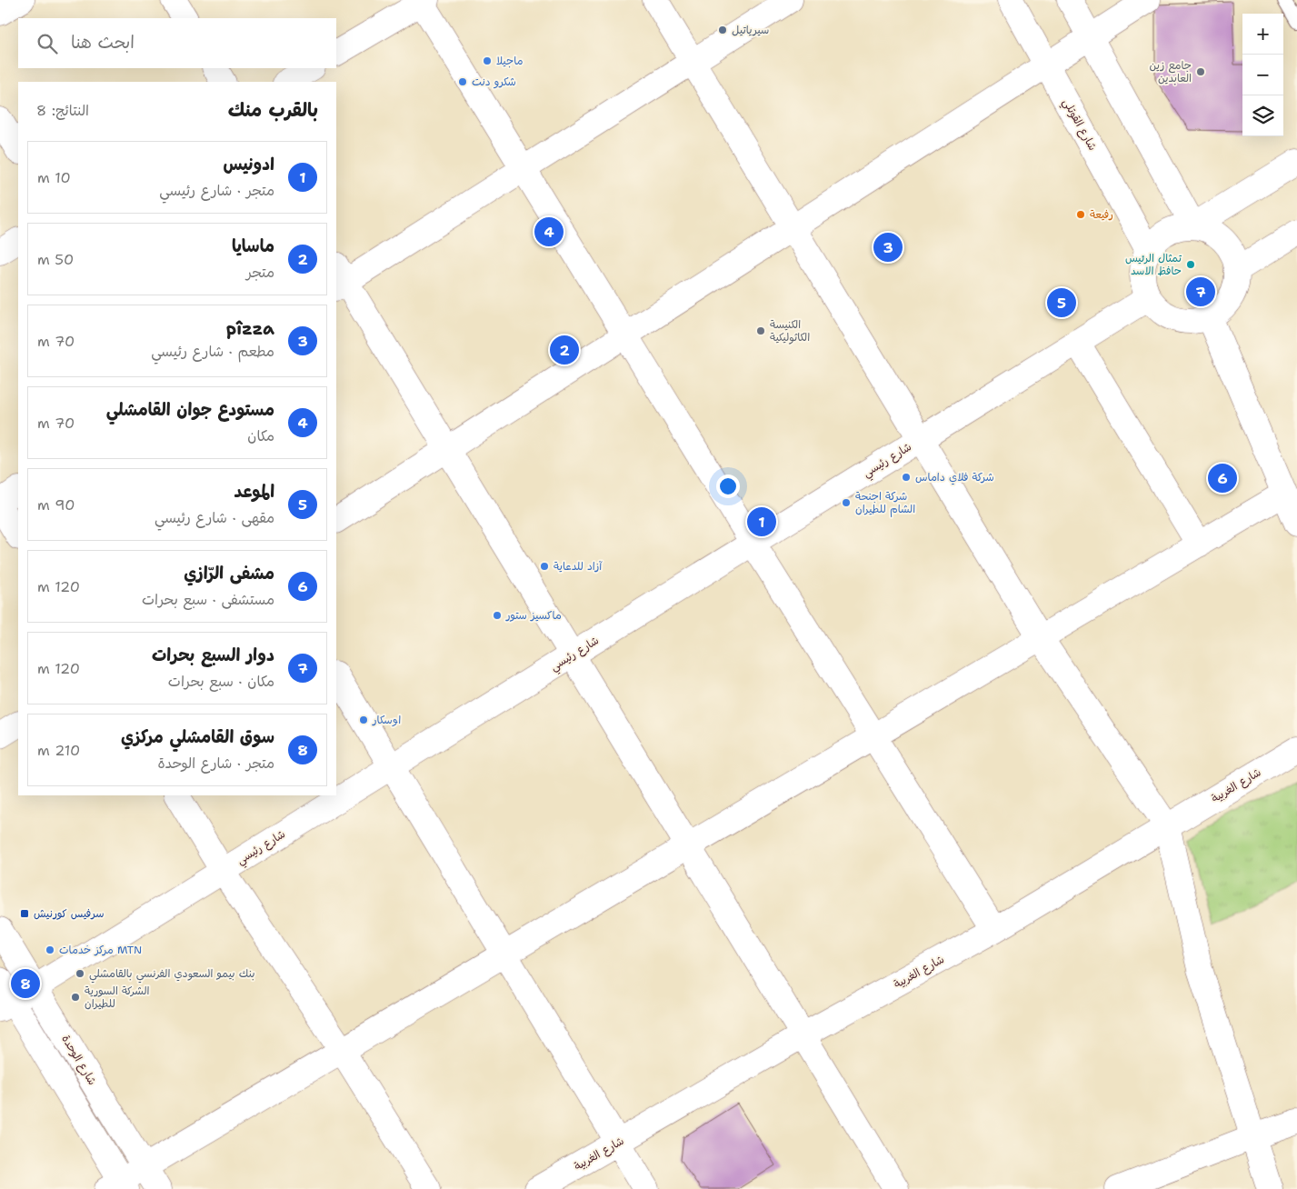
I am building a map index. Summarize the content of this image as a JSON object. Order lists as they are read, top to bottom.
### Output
{
  "streets": {
    "main road": [
      "شارع القوتلي",
      "شارع رئيسي",
      "شارع الغربية",
      "شارع الوحدة"
    ]
  },
  "crossings": [
    ["شارع القوتلي", "شارع رئيسي"],
    ["شارع رئيسي", "شارع الوحدة"]
  ],
  "places": {
    "other": [
      "سيرياتيل",
      "ماجيلا",
      "جامع زين العابدين",
      "شكرو دنت",
      "رفيعة",
      "تمثال الرئيس حافظ الاسد",
      "الكنيسة الكاثوليكية",
      "شركة فلاي داماس",
      "شركة اجنحة الشام للطيران",
      "آزاد للدعاية",
      "ماكسيز ستور",
      "اوسكار",
      "مركز خدمات MTN",
      "بنك بيمو السعودي الفرنسي بالقامشلي",
      "الشركة السورية للطيران"
    ],
    "transit": ["سرفيس كورنيش"]
  },
  "page": {
    "map_buttons": ["+", "−"],
    "search": "ابحث هنا",
    "heading": ["بالقرب منك", "النتائج: 8"],
    "list": [
      {
        "mark": "1",
        "name": "ادونيس",
        "note": "متجر · شارع رئيسي",
        "value": "10 m"
      },
      {
        "mark": "2",
        "name": "ماسايا",
        "note": "متجر",
        "value": "50 m"
      },
      {
        "mark": "3",
        "name": "pîzza",
        "note": "مطعم · شارع رئيسي",
        "value": "70 m"
      },
      {
        "mark": "4",
        "name": "مستودع جوان القامشلي",
        "note": "مكان",
        "value": "70 m"
      },
      {
        "mark": "5",
        "name": "الموعد",
        "note": "مقهى · شارع رئيسي",
        "value": "90 m"
      },
      {
        "mark": "6",
        "name": "مشفى الرّازي",
        "note": "مستشفى · سبع بحرات",
        "value": "120 m"
      },
      {
        "mark": "7",
        "name": "دوار السبع بحرات",
        "note": "مكان · سبع بحرات",
        "value": "120 m"
      },
      {
        "mark": "8",
        "name": "سوق القامشلي مركزي",
        "note": "متجر · شارع الوحدة",
        "value": "210 m"
      }
    ],
    "pins": [
      "4",
      "3",
      "7",
      "5",
      "2",
      "6",
      "1",
      "8"
    ]
  }
}
